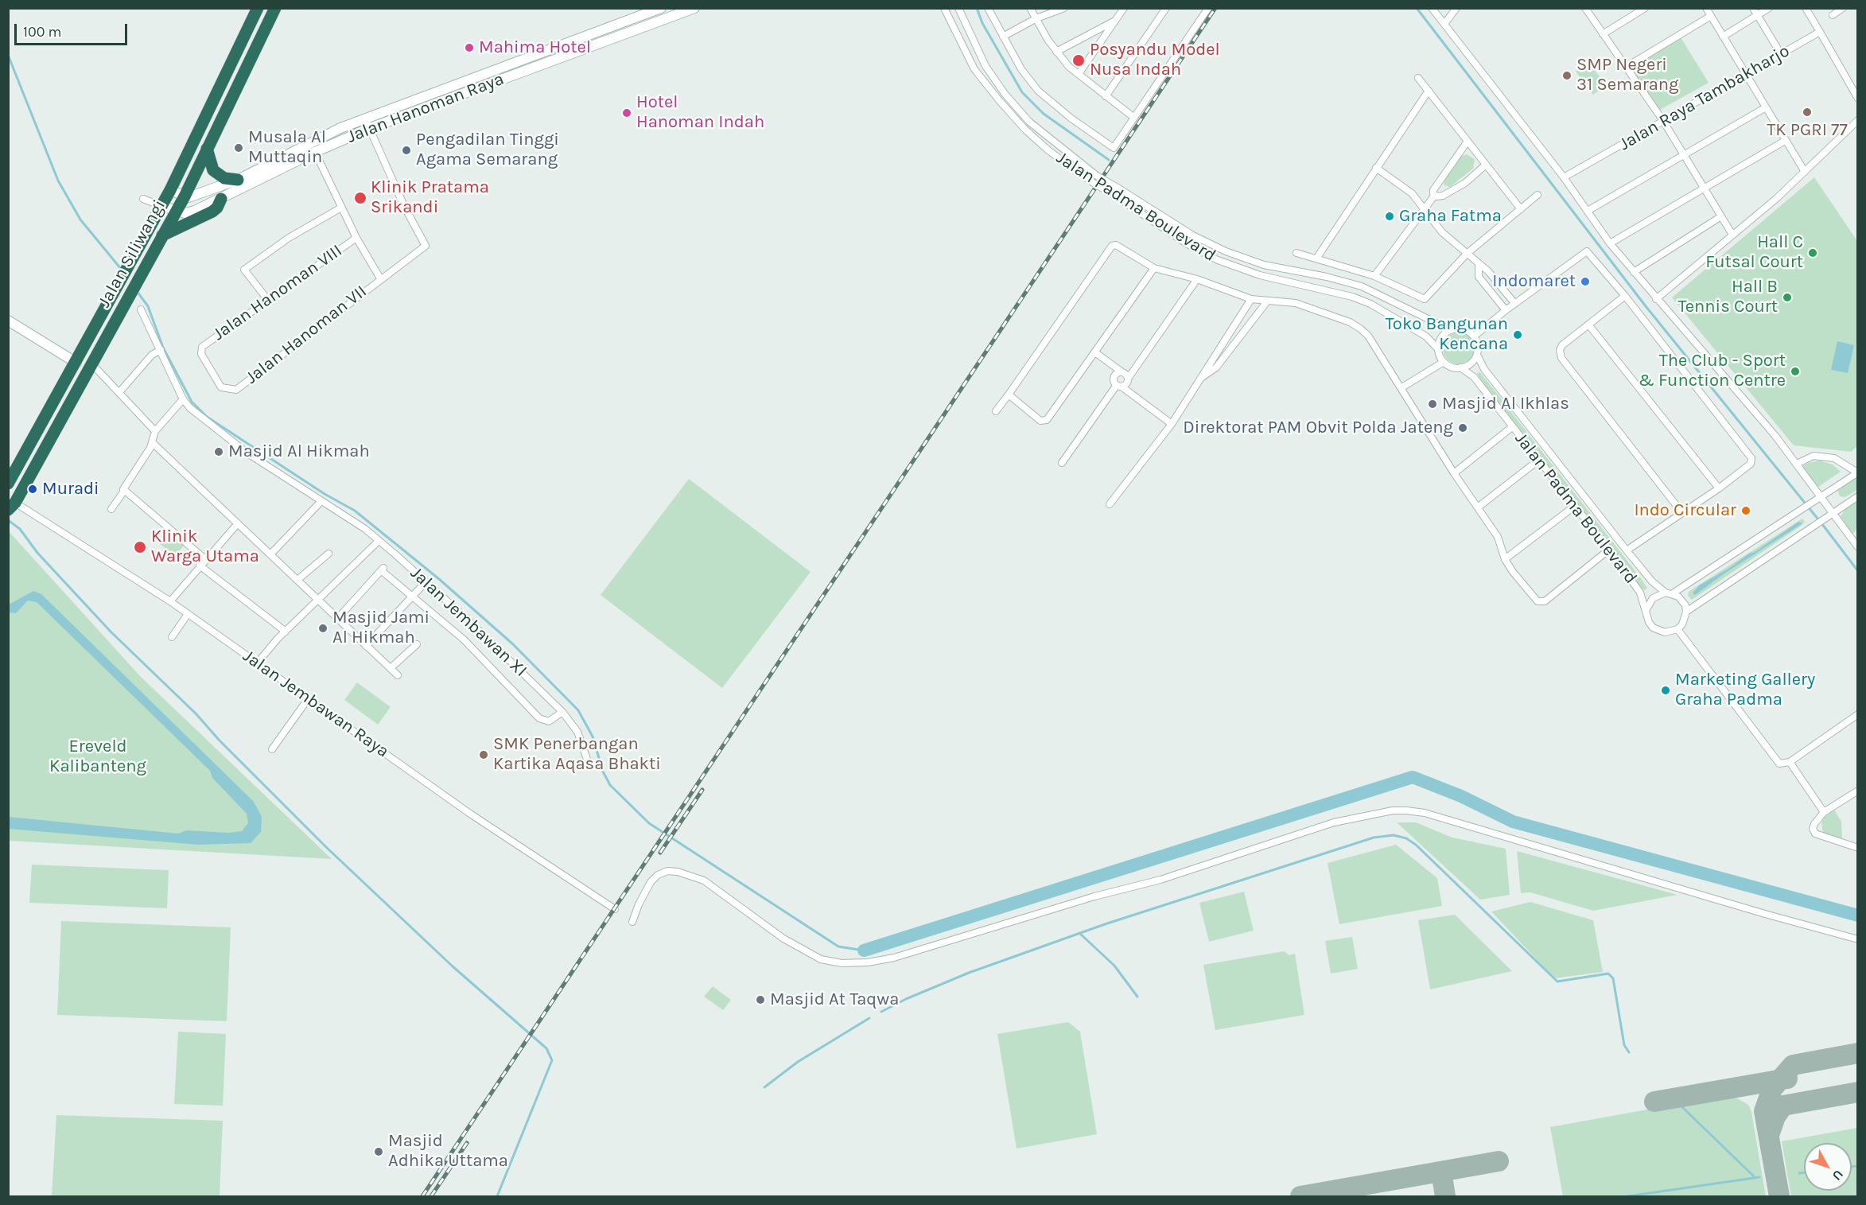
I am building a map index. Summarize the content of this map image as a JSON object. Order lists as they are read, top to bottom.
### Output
{
  "streets": {
    "highway": ["Jalan Siliwangi"],
    "street": [
      "Jalan Raya Tambakharjo",
      "Jalan Hanoman Raya",
      "Jalan Padma Boulevard",
      "Jalan Hanoman VIII",
      "Jalan Hanoman VII",
      "Jalan Jembawan XI",
      "Jalan Jembawan Raya"
    ]
  },
  "crossings": [
    ["Jalan Hanoman Raya", "Jalan Siliwangi"],
    ["Jalan Hanoman Raya", "Jalan Hanoman VII"],
    ["Jalan Siliwangi", "Jalan Jembawan Raya"],
    ["Jalan Hanoman VIII", "Jalan Hanoman VII"]
  ],
  "parks": ["Ereveld Kalibanteng"],
  "places": [
    "Mahima Hotel",
    "Posyandu Model Nusa Indah",
    "SMP Negeri 31 Semarang",
    "TK PGRI 77",
    "Hotel Hanoman Indah",
    "Musala Al Muttaqin",
    "Pengadilan Tinggi Agama Semarang",
    "Klinik Pratama Srikandi",
    "Graha Fatma",
    "Hall C Futsal Court",
    "Indomaret",
    "Hall B Tennis Court",
    "Toko Bangunan Kencana",
    "The Club - Sport & Function Centre",
    "Masjid Al Ikhlas",
    "Direktorat PAM Obvit Polda Jateng",
    "Masjid Al Hikmah",
    "Muradi",
    "Indo Circular",
    "Klinik Warga Utama",
    "Masjid Jami Al Hikmah",
    "Marketing Gallery Graha Padma",
    "SMK Penerbangan Kartika Aqasa Bhakti",
    "Masjid At Taqwa",
    "Masjid Adhika Uttama"
  ],
  "scale_bar": "100 m",
  "north": "bottom right"
}
